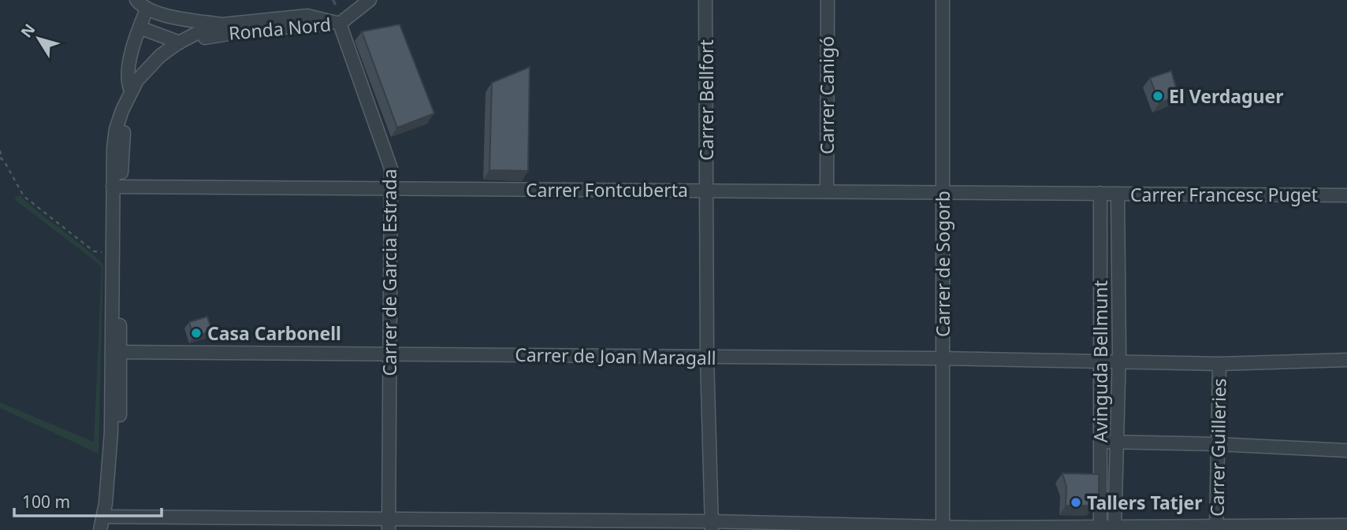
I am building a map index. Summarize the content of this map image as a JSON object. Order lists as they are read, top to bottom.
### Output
{
  "streets": {
    "street": [
      "Ronda Nord",
      "Carrer Canigó",
      "Carrer Bellfort",
      "Carrer Fontcuberta",
      "Carrer Francesc Puget",
      "Carrer de Sogorb",
      "Carrer de Garcia Estrada",
      "Carrer de Joan Maragall",
      "Avinguda Bellmunt",
      "Carrer Guilleries"
    ]
  },
  "crossings": [
    ["Ronda Nord", "Carrer Fontcuberta"],
    ["Ronda Nord", "Carrer de Garcia Estrada"],
    ["Ronda Nord", "Carrer de Joan Maragall"],
    ["Carrer Canigó", "Carrer Fontcuberta"],
    ["Carrer Bellfort", "Carrer Fontcuberta"],
    ["Carrer Bellfort", "Carrer de Joan Maragall"],
    ["Carrer Fontcuberta", "Carrer Francesc Puget"],
    ["Carrer Fontcuberta", "Carrer de Sogorb"],
    ["Carrer Fontcuberta", "Carrer de Garcia Estrada"],
    ["Carrer Fontcuberta", "Avinguda Bellmunt"],
    ["Carrer Francesc Puget", "Avinguda Bellmunt"],
    ["Carrer de Sogorb", "Carrer de Joan Maragall"],
    ["Carrer de Garcia Estrada", "Carrer de Joan Maragall"],
    ["Carrer de Joan Maragall", "Avinguda Bellmunt"],
    ["Carrer de Joan Maragall", "Carrer Guilleries"]
  ],
  "places": ["El Verdaguer", "Casa Carbonell", "Tallers Tatjer"],
  "scale_bar": "100 m",
  "north": "top left"
}
